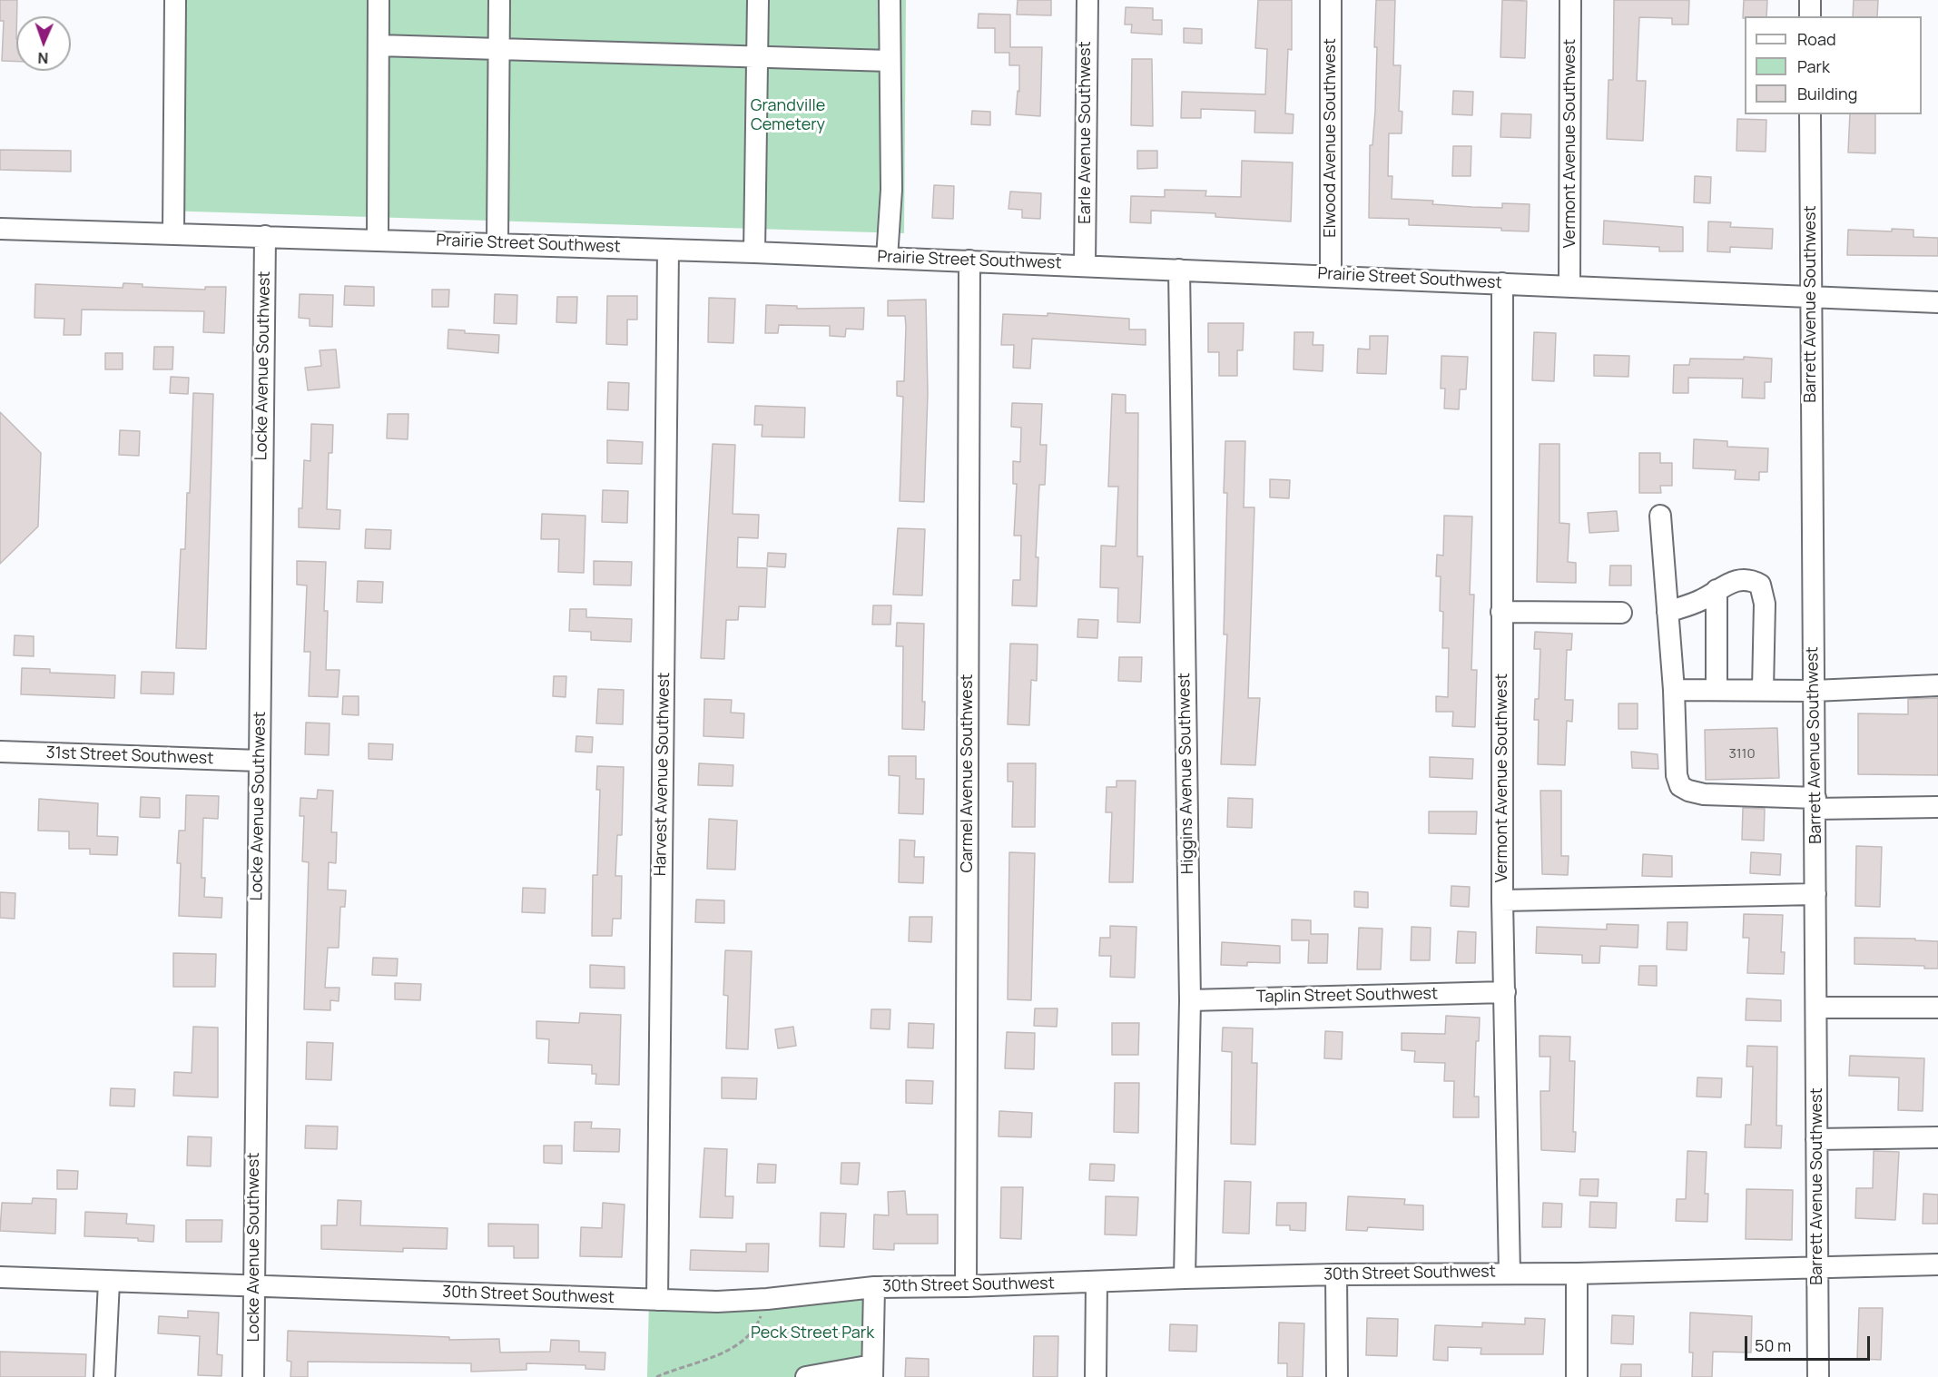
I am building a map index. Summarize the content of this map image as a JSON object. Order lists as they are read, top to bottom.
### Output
{
  "streets": {
    "street": [
      "Earle Avenue Southwest",
      "Elwood Avenue Southwest",
      "Vermont Avenue Southwest",
      "Prairie Street Southwest",
      "Barrett Avenue Southwest",
      "Locke Avenue Southwest",
      "31st Street Southwest",
      "Carmel Avenue Southwest",
      "Higgins Avenue Southwest",
      "Harvest Avenue Southwest",
      "Taplin Street Southwest",
      "30th Street Southwest"
    ]
  },
  "crossings": [
    ["Earle Avenue Southwest", "Prairie Street Southwest"],
    ["Elwood Avenue Southwest", "Prairie Street Southwest"],
    ["Vermont Avenue Southwest", "Prairie Street Southwest"],
    ["Vermont Avenue Southwest", "Taplin Street Southwest"],
    ["Vermont Avenue Southwest", "30th Street Southwest"],
    ["Prairie Street Southwest", "Barrett Avenue Southwest"],
    ["Prairie Street Southwest", "Locke Avenue Southwest"],
    ["Prairie Street Southwest", "Carmel Avenue Southwest"],
    ["Prairie Street Southwest", "Higgins Avenue Southwest"],
    ["Prairie Street Southwest", "Harvest Avenue Southwest"],
    ["Barrett Avenue Southwest", "30th Street Southwest"],
    ["Locke Avenue Southwest", "31st Street Southwest"],
    ["Locke Avenue Southwest", "30th Street Southwest"],
    ["Carmel Avenue Southwest", "30th Street Southwest"],
    ["Higgins Avenue Southwest", "Taplin Street Southwest"],
    ["Higgins Avenue Southwest", "30th Street Southwest"],
    ["Harvest Avenue Southwest", "30th Street Southwest"]
  ],
  "parks": ["Grandville Cemetery", "Peck Street Park"],
  "house_numbers": ["3110"],
  "legend": ["Road", "Park", "Building"],
  "scale_bar": "50 m",
  "north": "bottom"
}
